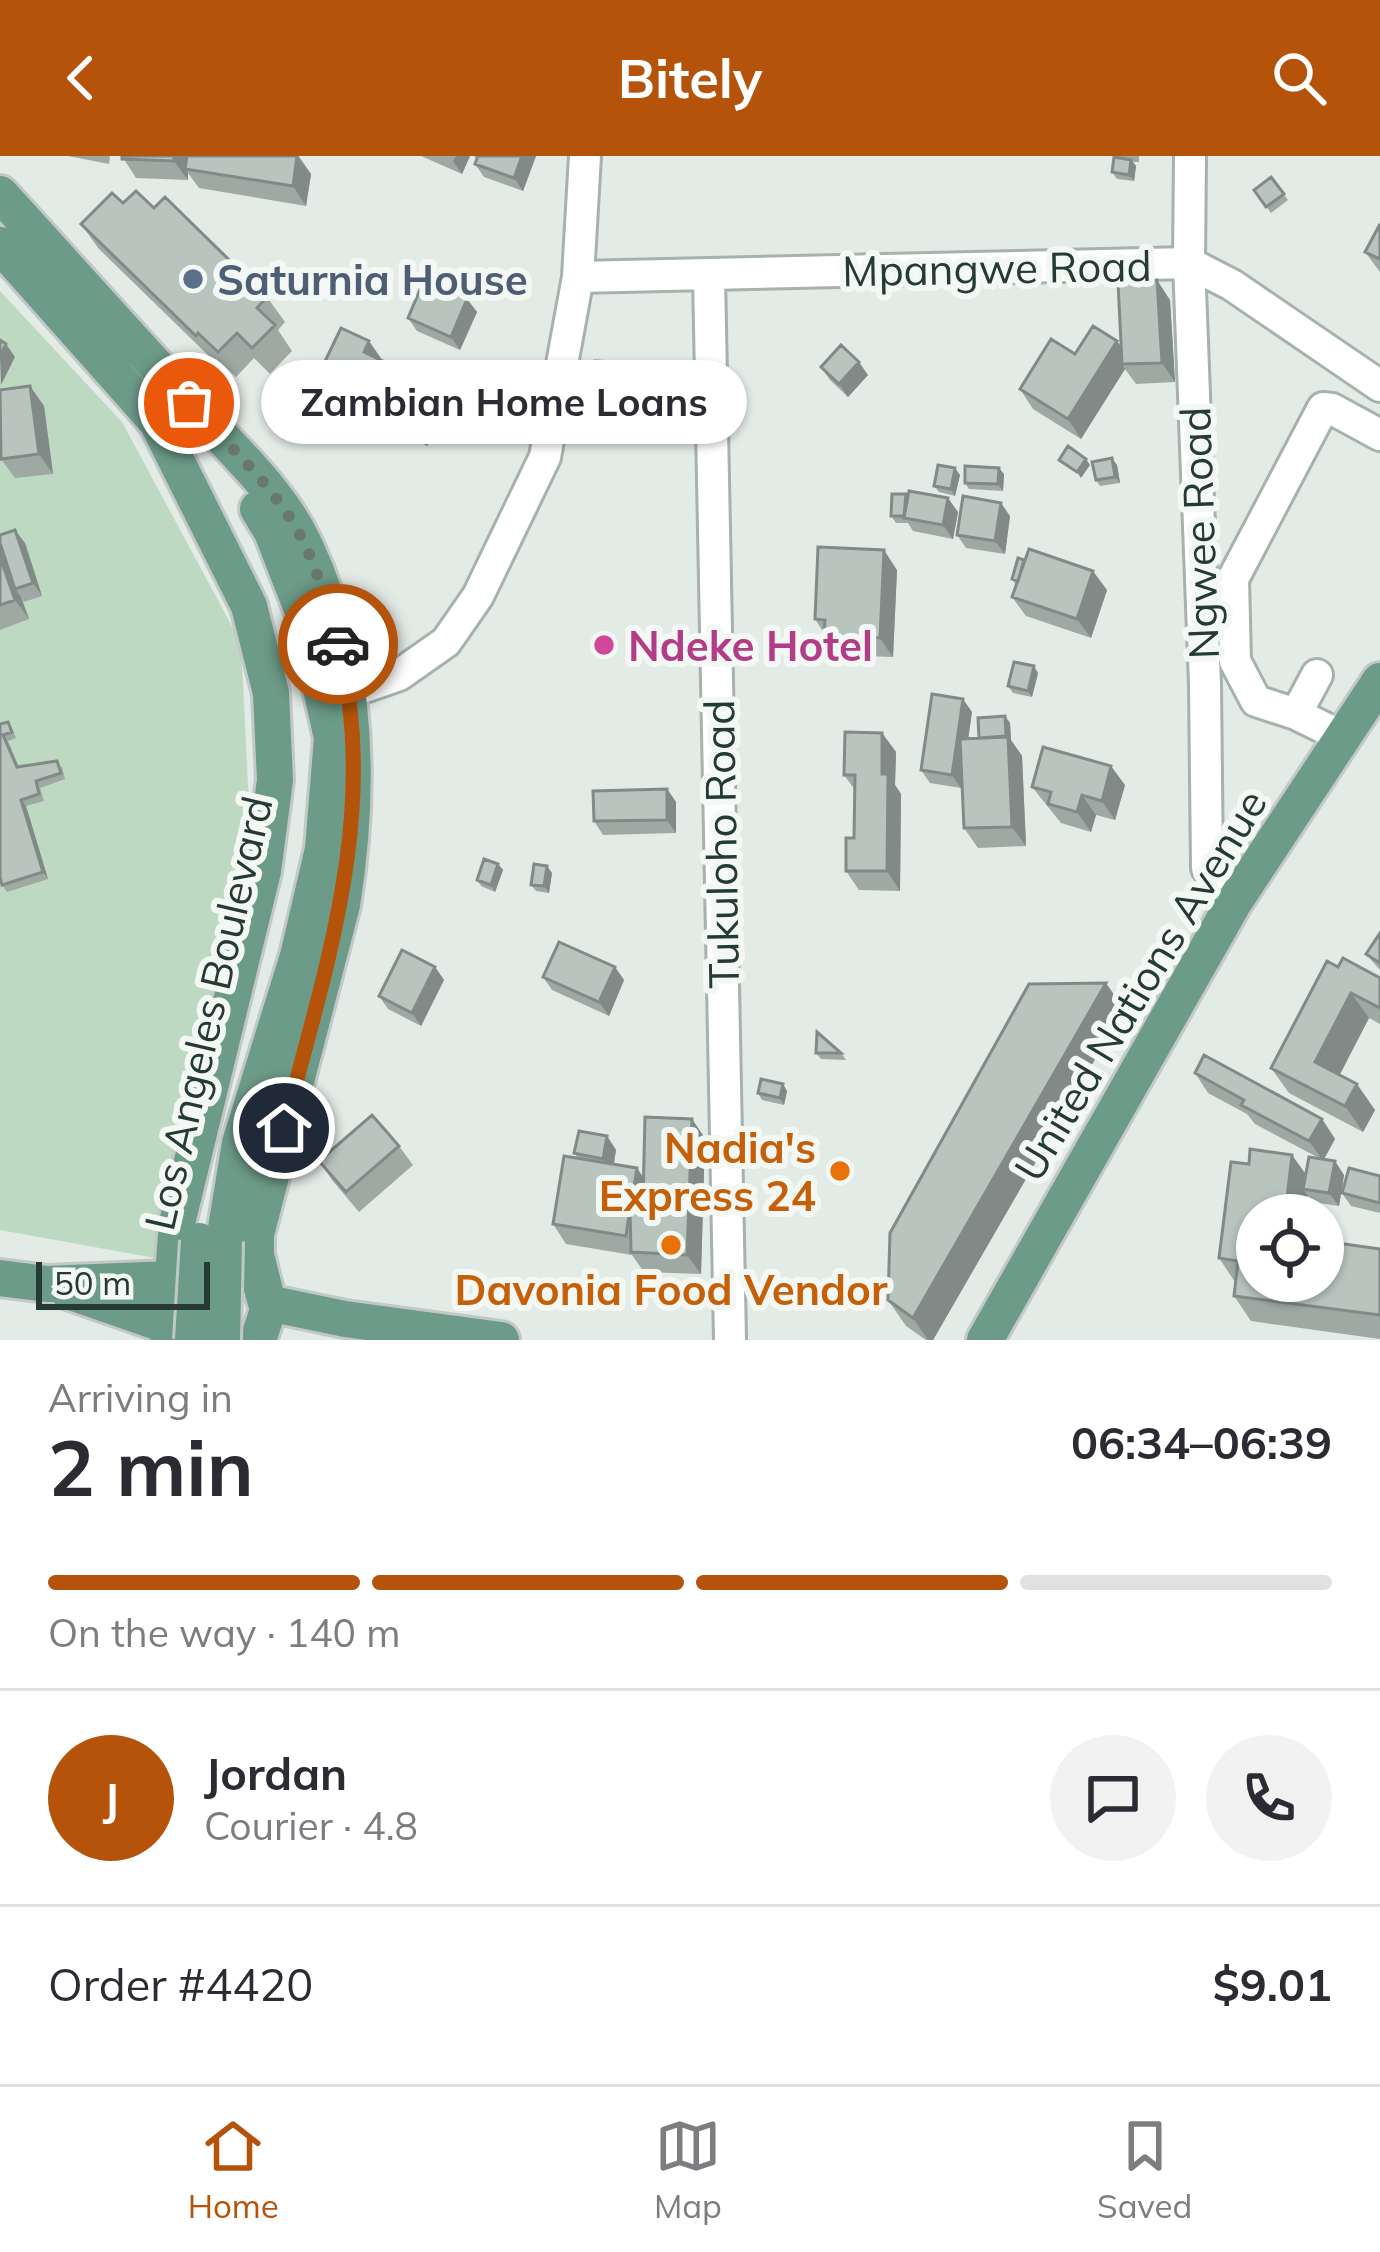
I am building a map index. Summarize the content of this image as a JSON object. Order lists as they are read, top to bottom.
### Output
{
  "streets": {
    "main road": ["United Nations Avenue", "Los Angeles Boulevard"],
    "street": ["Mpangwe Road", "Ngwee Road", "Tukuloho Road"]
  },
  "crossings": [
    ["Mpangwe Road", "Ngwee Road"],
    ["Mpangwe Road", "Tukuloho Road"],
    ["Ngwee Road", "United Nations Avenue"]
  ],
  "places": [
    "Saturnia House",
    "Zambian Home Loans",
    "Ndeke Hotel",
    "Nadia's Express 24",
    "Davonia Food Vendor"
  ],
  "scale_bar": "50 m",
  "page": {
    "header": "Bitely",
    "bubble": "Zambian Home Loans",
    "scale": "50 m",
    "heading": ["2 min", "Arriving in", "06:34–06:39"],
    "panel": [
      "Jordan",
      "Courier · 4.8",
      "Order #4420",
      "$9.01"
    ],
    "bar": "On the way · 140 m",
    "round": "J",
    "tabs": ["Home", "Map", "Saved"]
  }
}
